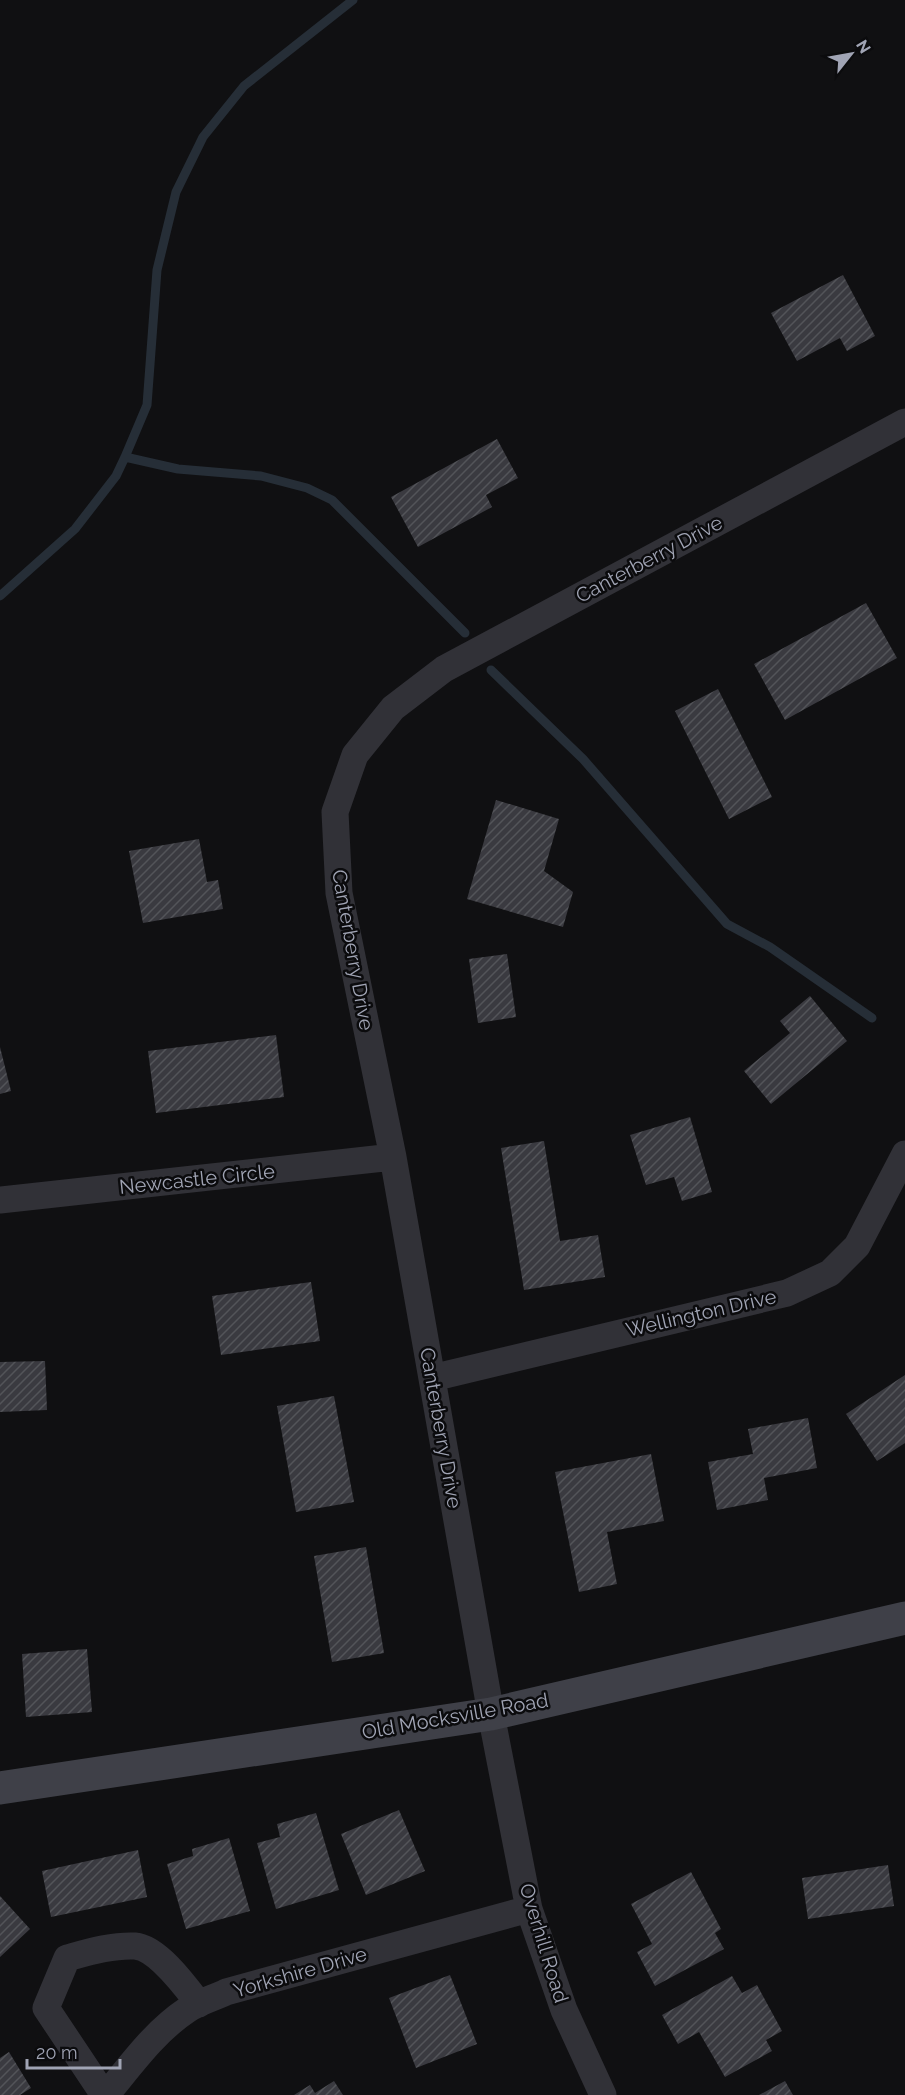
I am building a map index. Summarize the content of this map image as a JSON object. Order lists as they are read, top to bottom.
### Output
{
  "streets": {
    "street": [
      "Canterberry Drive",
      "Newcastle Circle",
      "Wellington Drive",
      "Old Mocksville Road",
      "Overhill Road",
      "Yorkshire Drive"
    ]
  },
  "crossings": [
    ["Canterberry Drive", "Newcastle Circle"],
    ["Canterberry Drive", "Wellington Drive"],
    ["Canterberry Drive", "Old Mocksville Road"],
    ["Canterberry Drive", "Overhill Road"],
    ["Old Mocksville Road", "Overhill Road"],
    ["Overhill Road", "Yorkshire Drive"]
  ],
  "scale_bar": "20 m",
  "north": "top right"
}
